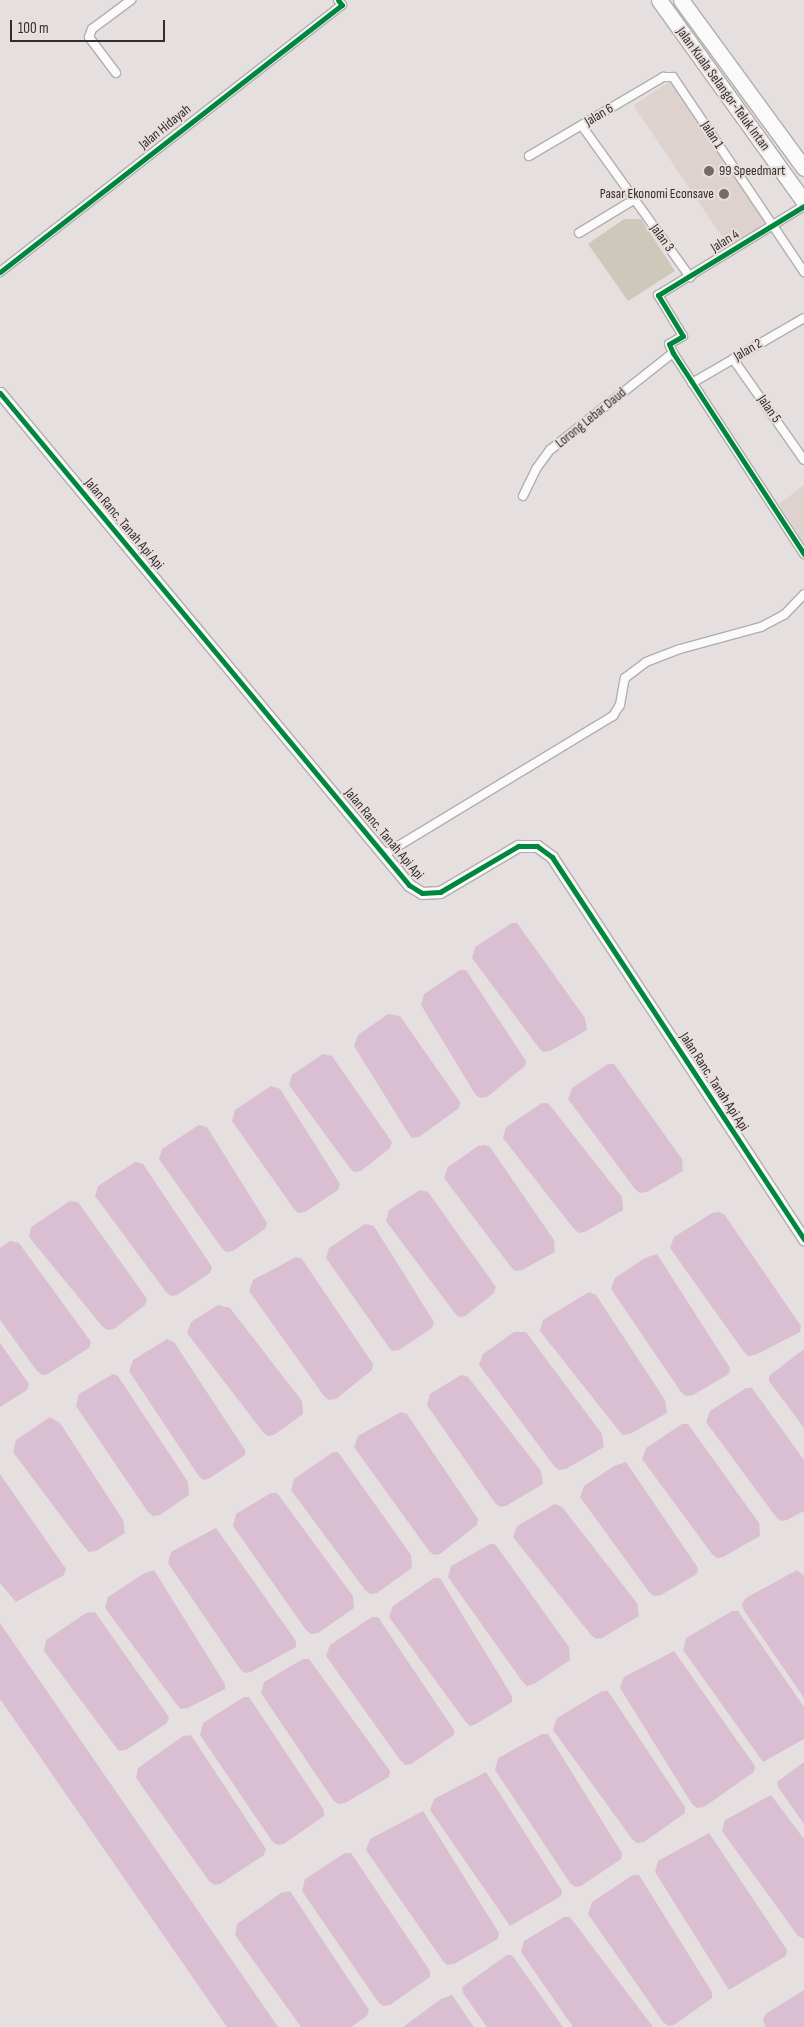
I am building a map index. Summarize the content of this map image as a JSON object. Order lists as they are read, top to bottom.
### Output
{
  "streets": {
    "highway": ["Jalan Kuala Selangor-Teluk Intan"],
    "street": [
      "Jalan 6",
      "Jalan Hidayah",
      "Jalan 1",
      "Jalan 3",
      "Jalan 4",
      "Jalan 2",
      "Jalan 5",
      "Lorong Lebar Daud",
      "Jalan Ranc. Tanah Api Api"
    ]
  },
  "crossings": [
    ["Jalan Kuala Selangor-Teluk Intan", "Jalan 4"],
    ["Jalan 6", "Jalan 1"],
    ["Jalan 6", "Jalan 3"],
    ["Jalan 1", "Jalan 4"],
    ["Jalan 3", "Jalan 4"],
    ["Jalan 4", "Lorong Lebar Daud"],
    ["Jalan 2", "Jalan 5"]
  ],
  "places": ["99 Speedmart", "Pasar Ekonomi Econsave"],
  "scale_bar": "100 m"
}
